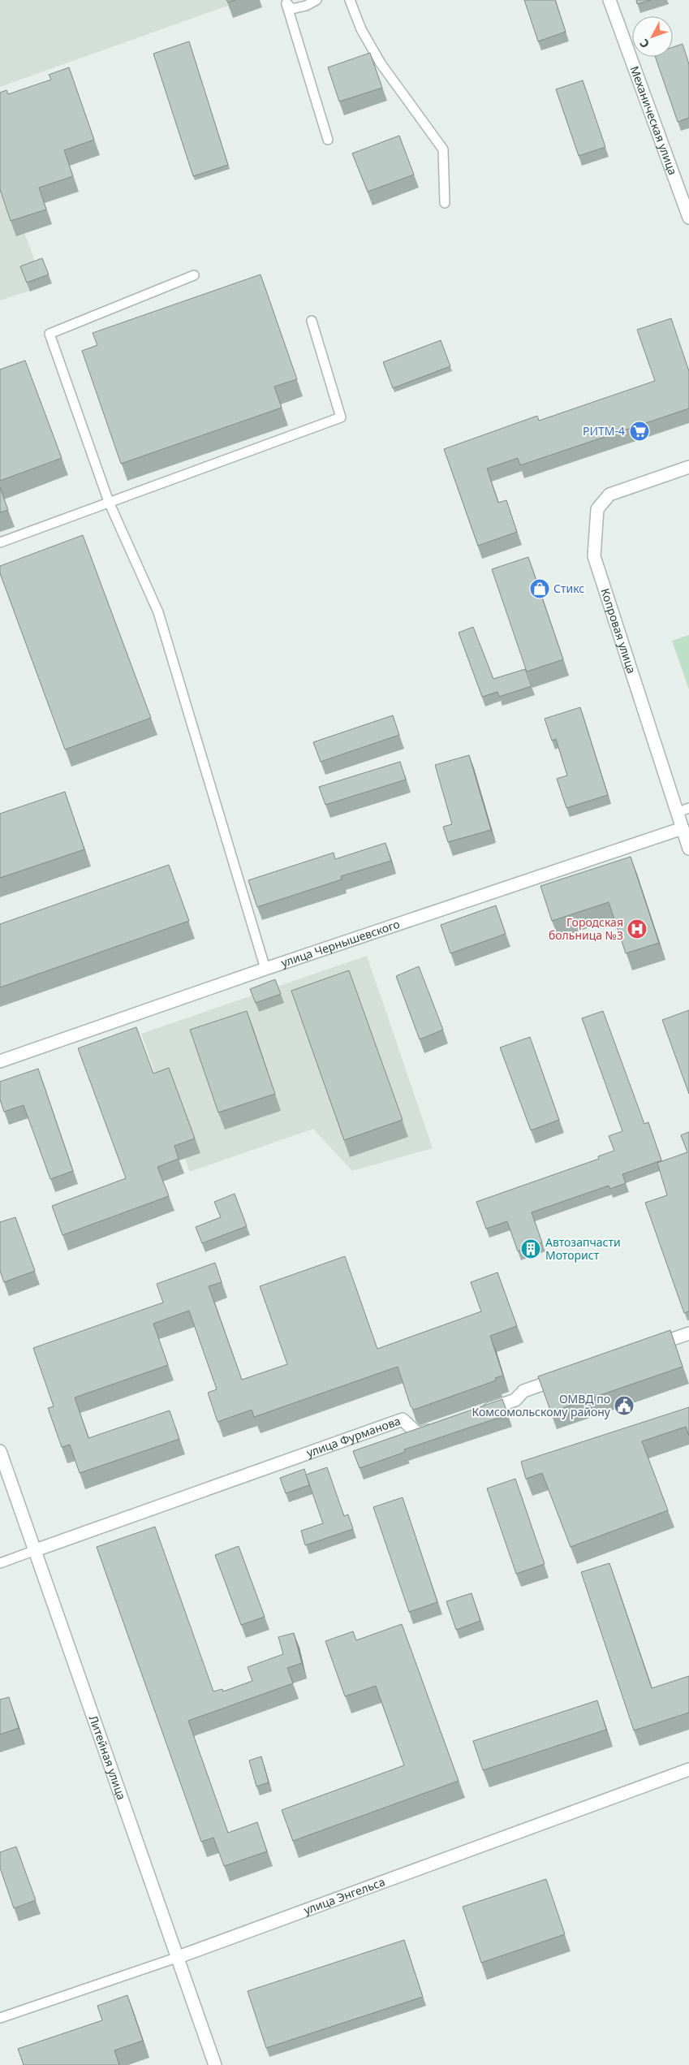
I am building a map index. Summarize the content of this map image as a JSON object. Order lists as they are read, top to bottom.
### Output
{
  "streets": {
    "street": [
      "Механическая улица",
      "Копровая улица",
      "улица Чернышевского",
      "улица Фурманова",
      "Литейная улица",
      "улица Энгельса"
    ]
  },
  "crossings": [
    ["Копровая улица", "улица Чернышевского"],
    ["улица Фурманова", "Литейная улица"],
    ["Литейная улица", "улица Энгельса"]
  ],
  "places": {
    "supermarket": ["РИТМ-4"],
    "shop": ["Стикс"],
    "hospital": ["Городская больница №3"],
    "building": ["Автозапчасти Моторист"],
    "public building": ["ОМВД по Комсомольскому району"]
  },
  "north": "bottom left"
}
